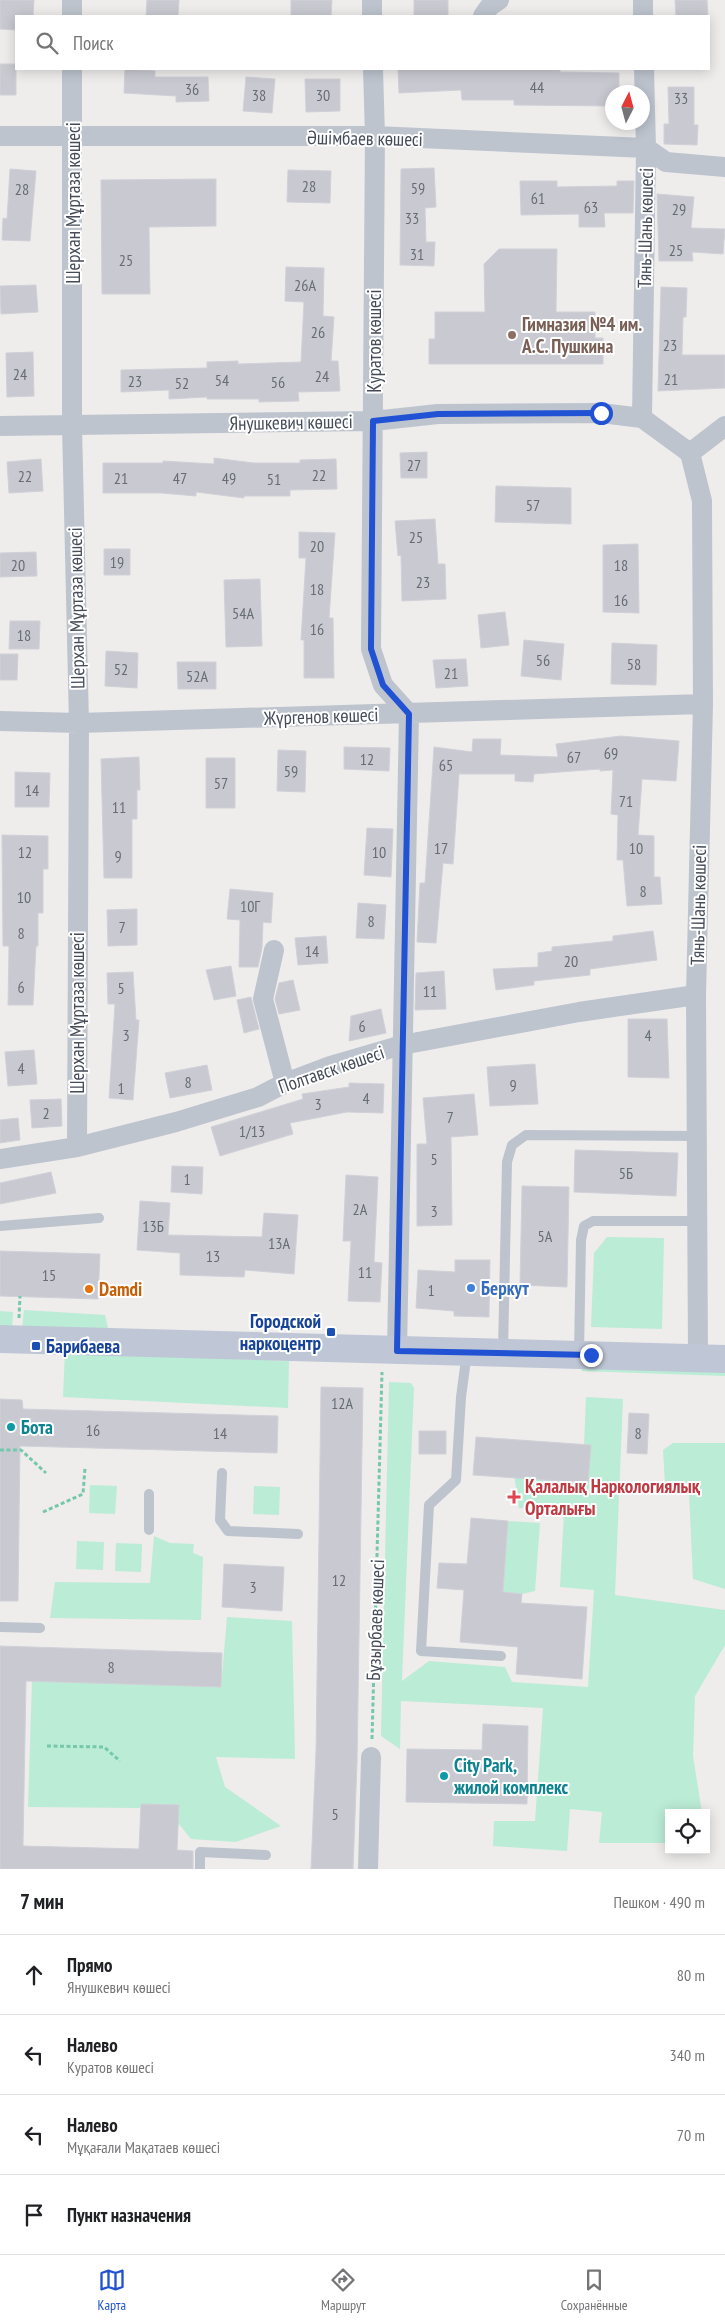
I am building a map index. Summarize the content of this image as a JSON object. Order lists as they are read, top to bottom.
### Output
{
  "streets": {
    "street": [
      "Әшімбаев көшесі",
      "Шерхан Мұртаза көшесі",
      "Тянь-Шань көшесі",
      "Куратов көшесі",
      "Янушкевич көшесі",
      "Жүргенов көшесі",
      "Полтавск көшесі"
    ],
    "path": ["Бұзырбаев көшесі"]
  },
  "crossings": [
    ["Әшімбаев көшесі", "Шерхан Мұртаза көшесі"],
    ["Әшімбаев көшесі", "Тянь-Шань көшесі"],
    ["Әшімбаев көшесі", "Куратов көшесі"],
    ["Шерхан Мұртаза көшесі", "Янушкевич көшесі"],
    ["Шерхан Мұртаза көшесі", "Жүргенов көшесі"],
    ["Шерхан Мұртаза көшесі", "Полтавск көшесі"],
    ["Тянь-Шань көшесі", "Янушкевич көшесі"],
    ["Тянь-Шань көшесі", "Жүргенов көшесі"],
    ["Тянь-Шань көшесі", "Полтавск көшесі"],
    ["Куратов көшесі", "Янушкевич көшесі"],
    ["Куратов көшесі", "Жүргенов көшесі"]
  ],
  "places": {
    "other": [
      "Гимназия №4 им. А.С. Пушкина",
      "Беркут",
      "Damdi",
      "Бота",
      "City Park, жилой комплекс"
    ],
    "transit": ["Городской наркоцентр", "Барибаева"],
    "health": ["Қалалық Наркологиялық Орталығы"]
  },
  "house_numbers": [
    "44",
    "36",
    "38",
    "30",
    "33",
    "28",
    "59",
    "28",
    "61",
    "63",
    "29",
    "33",
    "25",
    "31",
    "25",
    "26А",
    "26",
    "23",
    "24",
    "24",
    "21",
    "54",
    "23",
    "56",
    "52",
    "27",
    "22",
    "22",
    "21",
    "47",
    "49",
    "51",
    "57",
    "25",
    "20",
    "19",
    "20",
    "18",
    "23",
    "18",
    "16",
    "54А",
    "16",
    "18",
    "56",
    "58",
    "52",
    "21",
    "52А",
    "69",
    "67",
    "12",
    "65",
    "59",
    "57",
    "14",
    "71",
    "11",
    "17",
    "10",
    "12",
    "10",
    "9",
    "8",
    "10",
    "10Г",
    "8",
    "7",
    "8",
    "14",
    "20",
    "6",
    "5",
    "11",
    "6",
    "3",
    "4",
    "4",
    "8",
    "9",
    "1",
    "4",
    "3",
    "2",
    "7",
    "1/13",
    "5",
    "5Б",
    "1",
    "2А",
    "3",
    "13Б",
    "5А",
    "13А",
    "13",
    "11",
    "15",
    "1",
    "12А",
    "16",
    "14",
    "8",
    "12",
    "3",
    "8",
    "5"
  ],
  "north": "top",
  "page": {
    "search": "Поиск",
    "heading": ["7 мин", "Пешком · 490 m"],
    "list": [
      ["Прямо", "Янушкевич көшесі", "80 m"],
      ["Налево", "Куратов көшесі", "340 m"],
      ["Налево", "Мұқағали Мақатаев көшесі", "70 m"],
      "Пункт назначения"
    ],
    "nav": ["Карта", "Маршрут", "Сохранённые"]
  }
}
